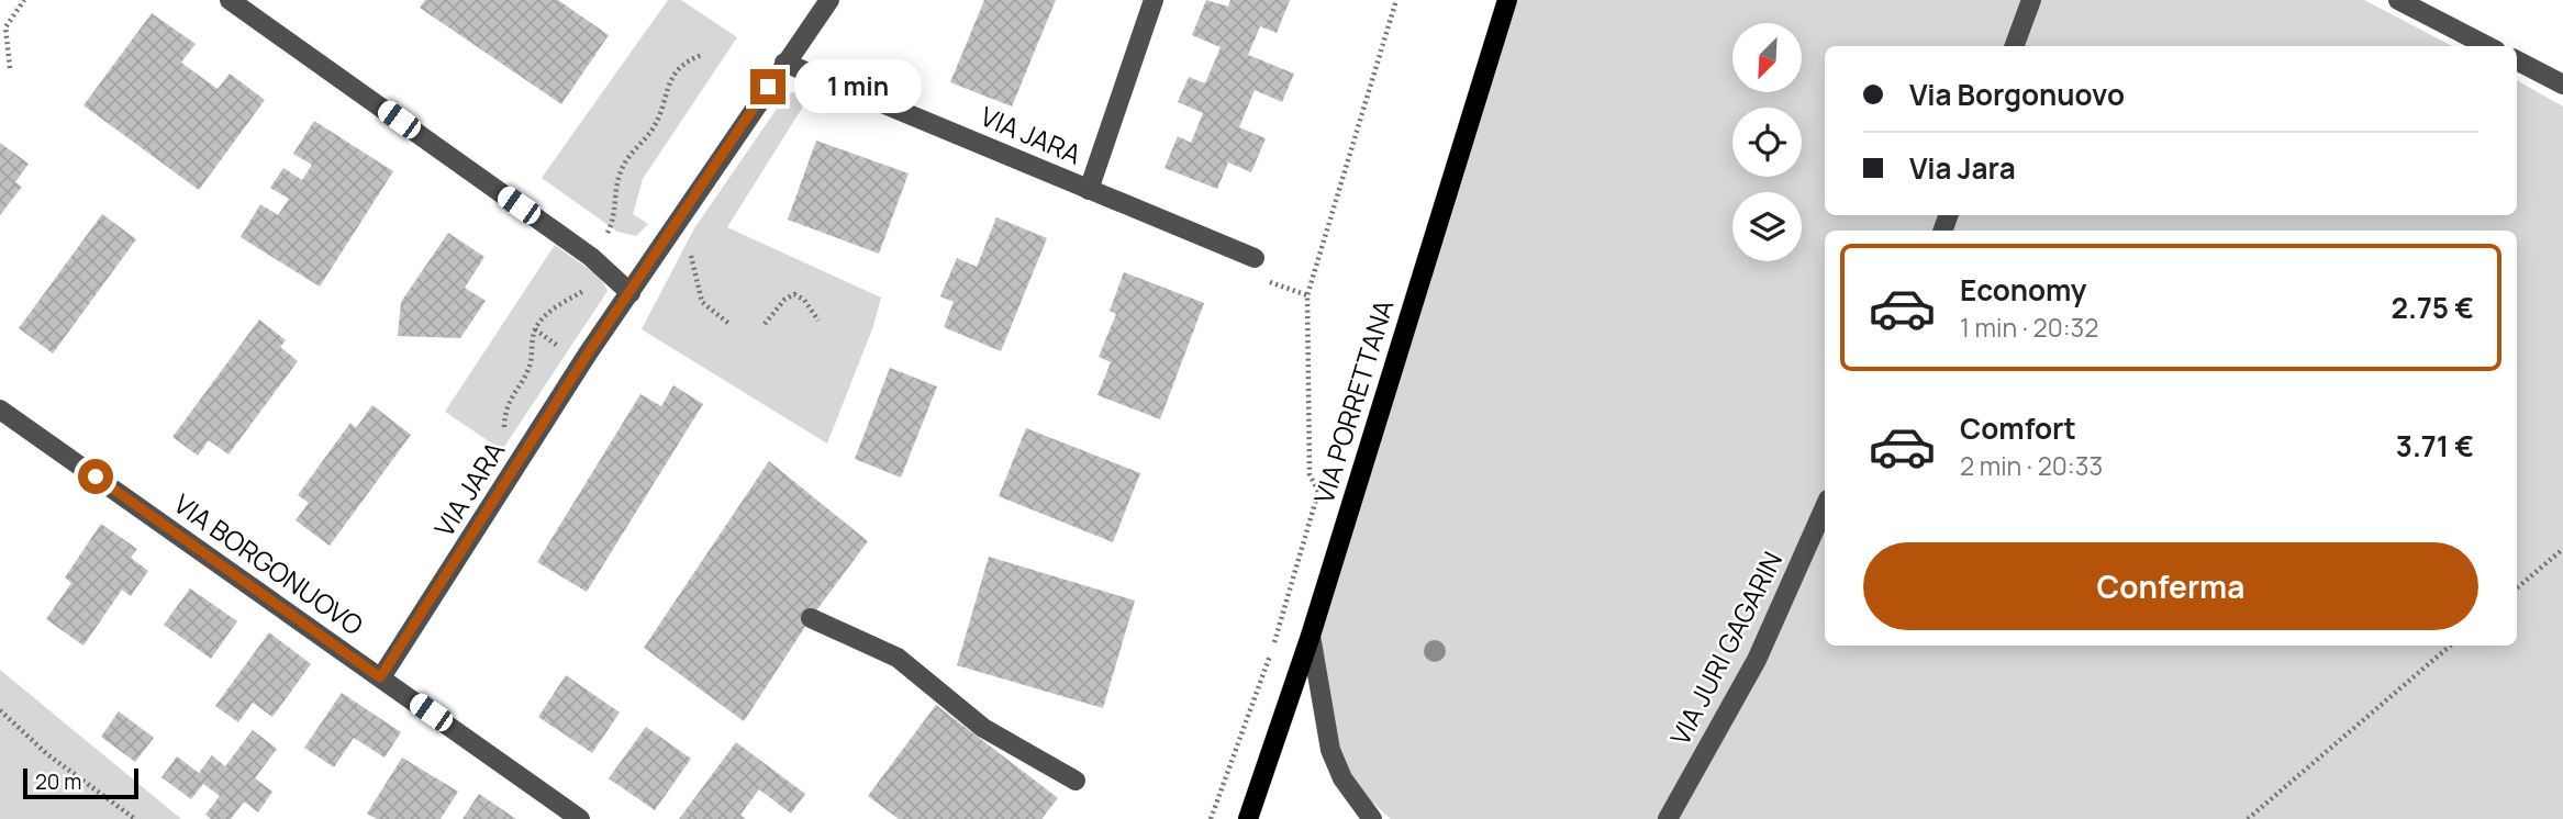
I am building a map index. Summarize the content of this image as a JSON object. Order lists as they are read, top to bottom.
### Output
{
  "streets": {
    "main road": ["VIA PORRETTANA"],
    "street": ["VIA JARA", "VIA BORGONUOVO", "VIA JURI GAGARIN"]
  },
  "crossings": [
    ["VIA JARA", "VIA BORGONUOVO"]
  ],
  "scale_bar": "20 m",
  "north": "bottom left",
  "page": {
    "banner": ["Via Borgonuovo", "Via Jara"],
    "bubble": "1 min",
    "list": [
      {
        "name": "Economy",
        "note": "1 min · 20:32",
        "value": "2.75 €"
      },
      {
        "name": "Comfort",
        "note": "2 min · 20:33",
        "value": "3.71 €"
      }
    ],
    "buttons": "Conferma",
    "scale": "20 m"
  }
}
